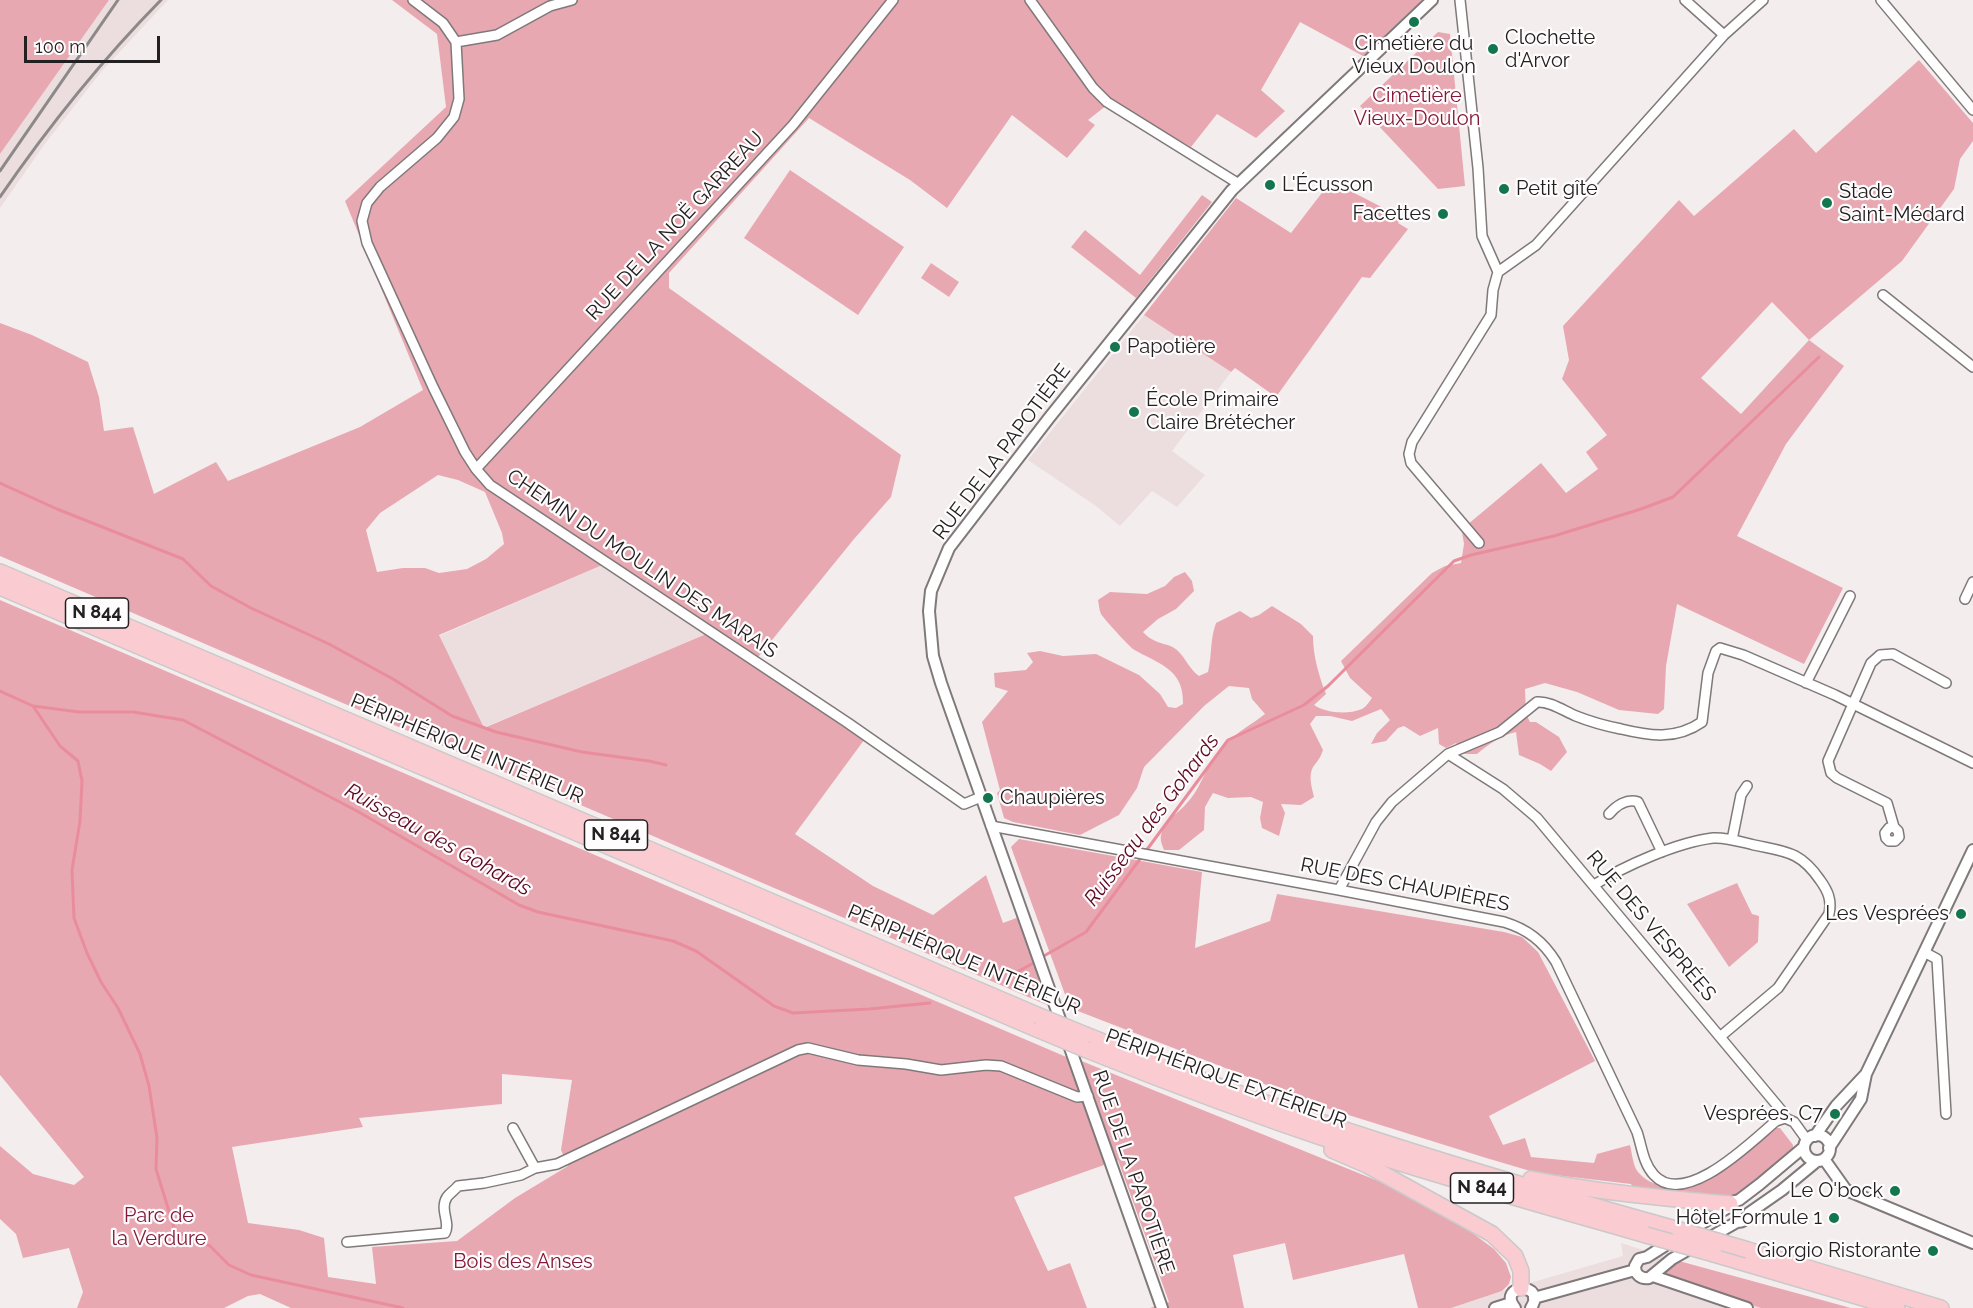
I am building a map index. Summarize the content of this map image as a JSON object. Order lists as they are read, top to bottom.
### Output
{
  "streets": {
    "highway": ["N 844", "PÉRIPHÉRIQUE INTÉRIEUR", "PÉRIPHÉRIQUE EXTÉRIEUR"],
    "street": [
      "RUE DE LA NOË GARREAU",
      "RUE DE LA PAPOTIÈRE",
      "CHEMIN DU MOULIN DES MARAIS",
      "RUE DES CHAUPIÈRES",
      "RUE DES VESPRÉES"
    ]
  },
  "crossings": [
    ["RUE DE LA NOË GARREAU", "CHEMIN DU MOULIN DES MARAIS"],
    ["RUE DE LA PAPOTIÈRE", "CHEMIN DU MOULIN DES MARAIS"],
    ["RUE DE LA PAPOTIÈRE", "RUE DES CHAUPIÈRES"],
    ["N 844", "PÉRIPHÉRIQUE INTÉRIEUR"],
    ["PÉRIPHÉRIQUE INTÉRIEUR", "PÉRIPHÉRIQUE EXTÉRIEUR"],
    ["RUE DES CHAUPIÈRES", "RUE DES VESPRÉES"]
  ],
  "water": ["Ruisseau des Gohards"],
  "parks": ["Cimetière Vieux-Doulon", "Parc de la Verdure", "Bois des Anses"],
  "places": [
    "Cimetière du Vieux Doulon",
    "Clochette d'Arvor",
    "L'Écusson",
    "Petit gîte",
    "Stade Saint-Médard",
    "Facettes",
    "Papotière",
    "École Primaire Claire Brétécher",
    "Chaupières",
    "Les Vesprées",
    "Vesprées, C7",
    "Le O'bock",
    "Hôtel Formule 1",
    "Giorgio Ristorante"
  ],
  "scale_bar": "100 m"
}
